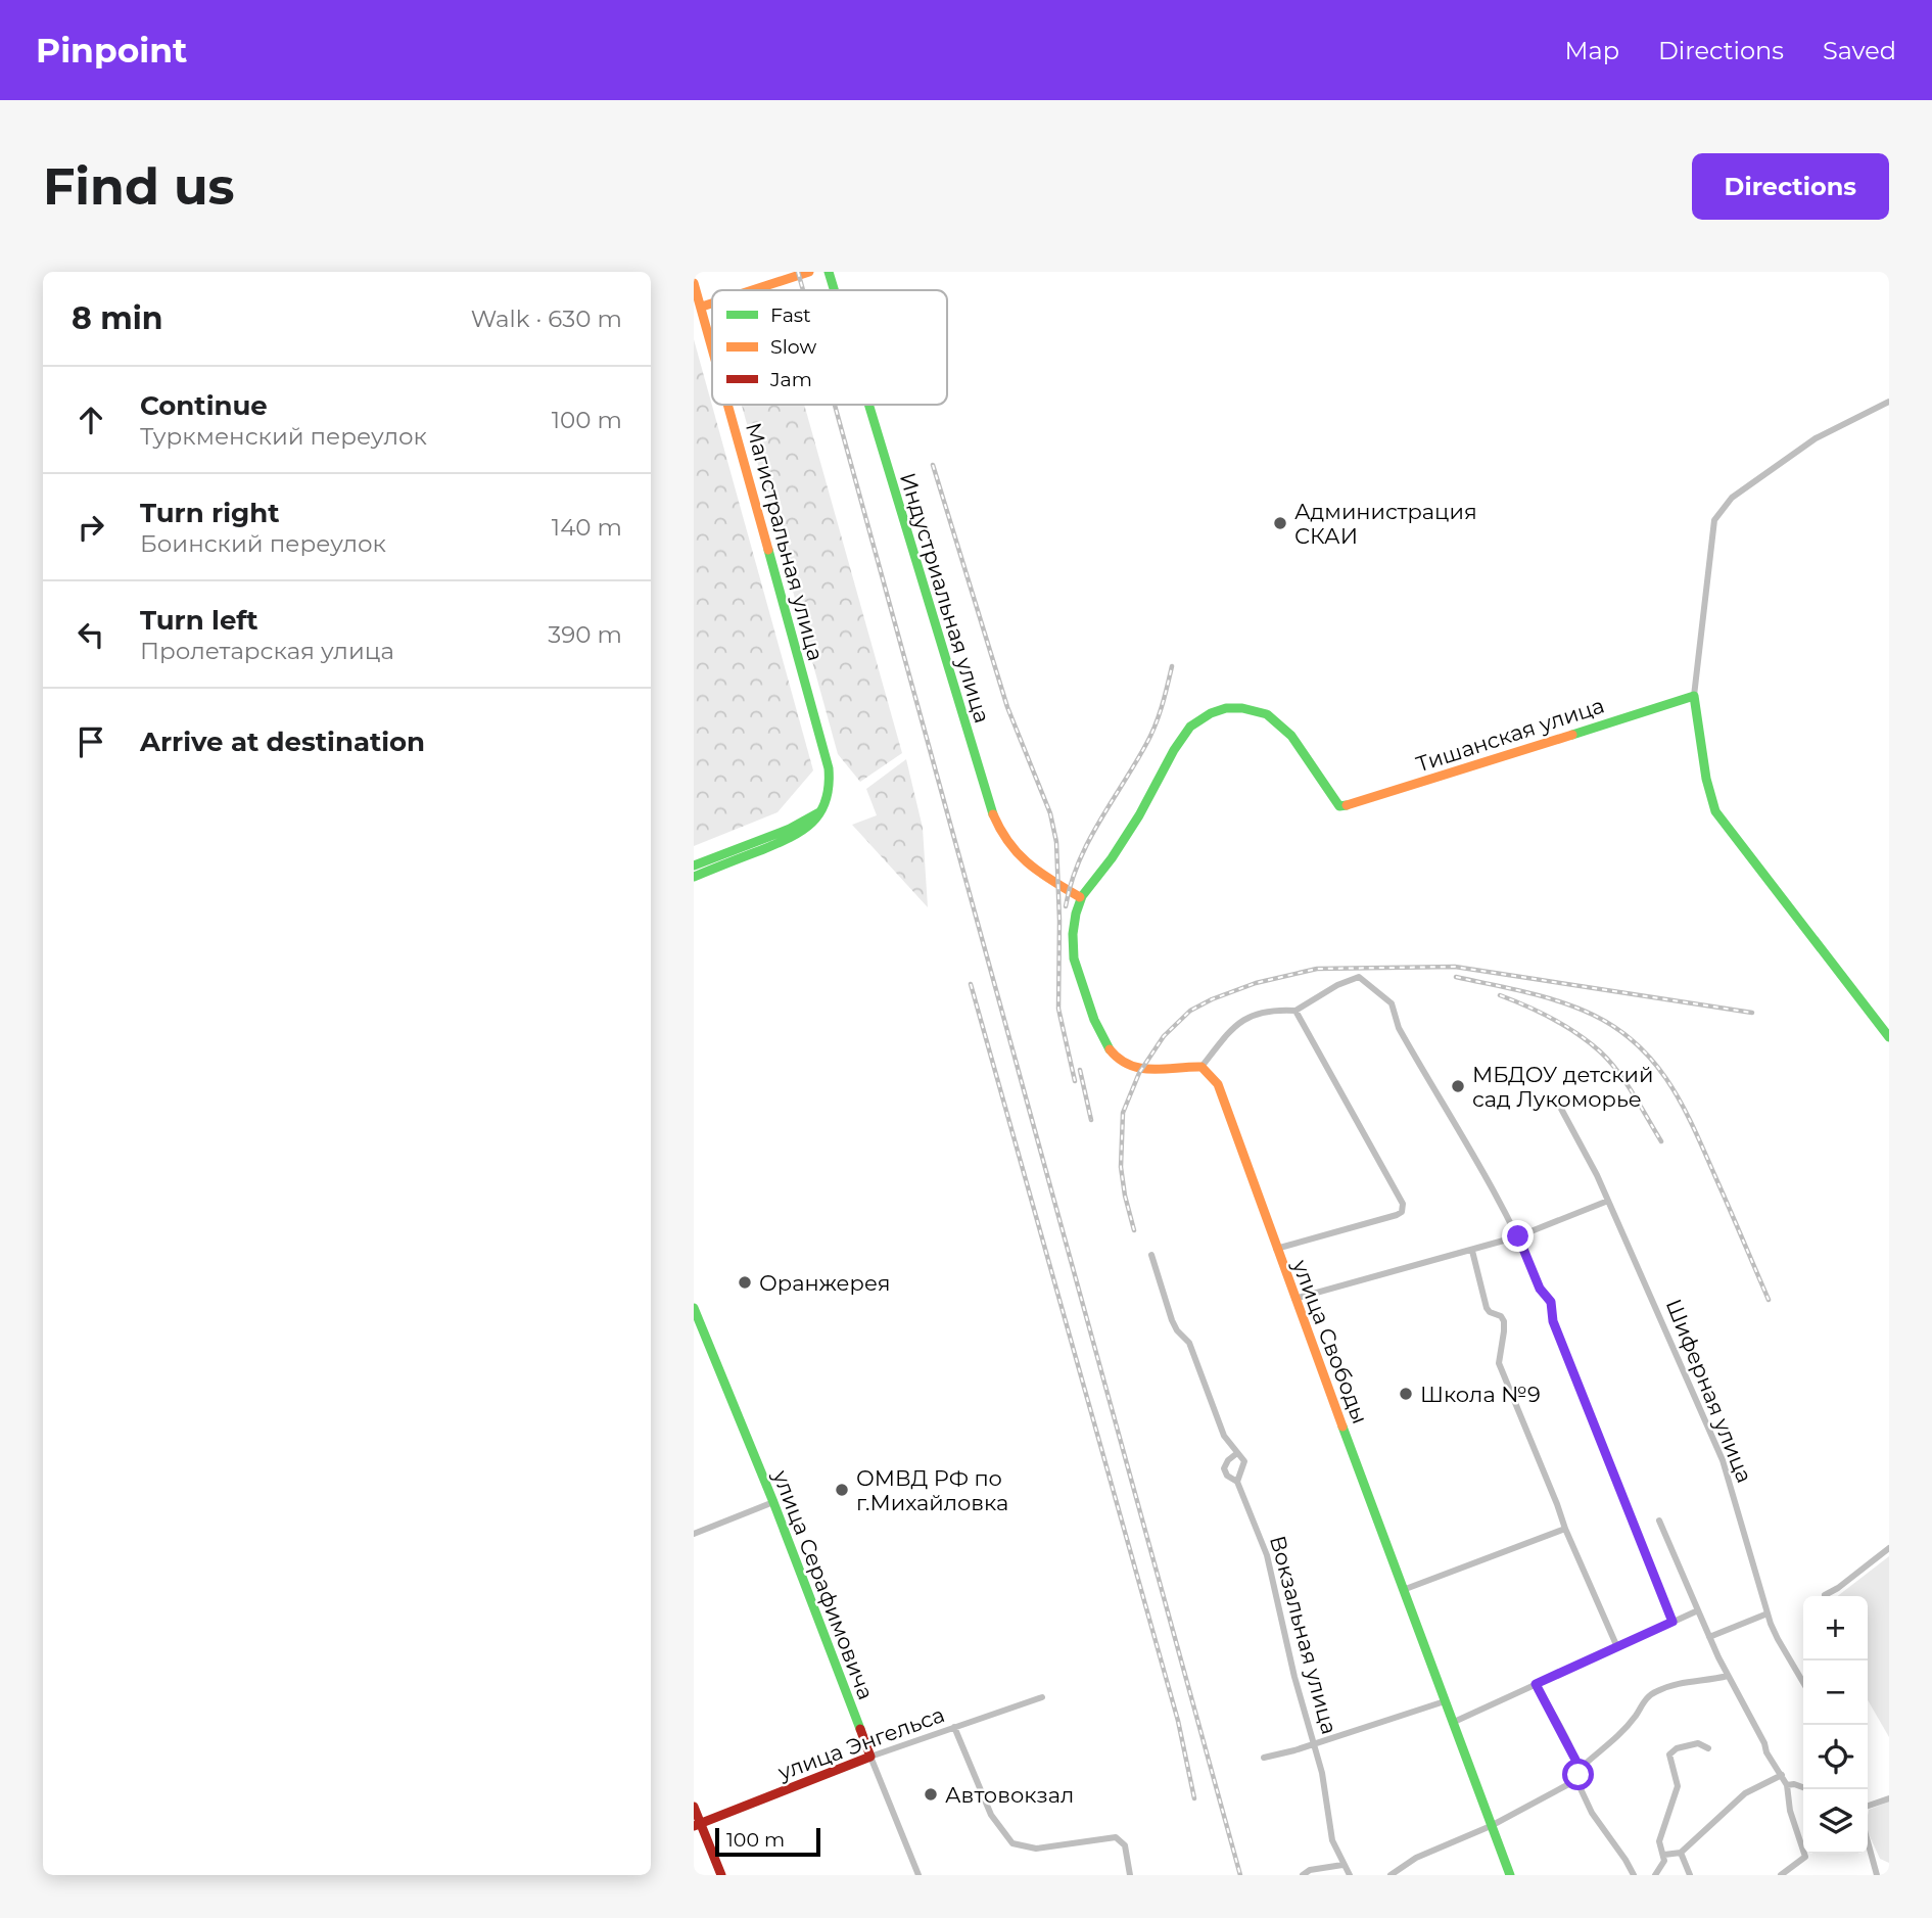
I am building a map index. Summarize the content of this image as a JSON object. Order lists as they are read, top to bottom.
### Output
{
  "streets": {
    "street": [
      "Магистральная улица",
      "Индустриальная улица",
      "Тишанская улица",
      "улица Свободы",
      "Шиферная улица",
      "улица Серафимовича",
      "Вокзальная улица",
      "улица Энгельса"
    ]
  },
  "crossings": [
    ["Индустриальная улица", "Тишанская улица"],
    ["улица Серафимовича", "улица Энгельса"]
  ],
  "places": [
    "Администрация СКАИ",
    "МБДОУ детский сад Лукоморье",
    "Оранжерея",
    "Школа №9",
    "ОМВД РФ по г.Михайловка",
    "Автовокзал"
  ],
  "legend": ["Fast", "Slow", "Jam"],
  "scale_bar": "100 m",
  "page": {
    "header": "Pinpoint",
    "nav": ["Map", "Directions", "Saved"],
    "buttons": "Directions",
    "title": "Find us",
    "heading": ["8 min", "Walk · 630 m"],
    "list": [
      ["Continue", "Туркменский переулок", "100 m"],
      ["Turn right", "Боинский переулок", "140 m"],
      ["Turn left", "Пролетарская улица", "390 m"],
      "Arrive at destination"
    ],
    "map_buttons": ["+", "−"],
    "scale": "100 m"
  }
}
